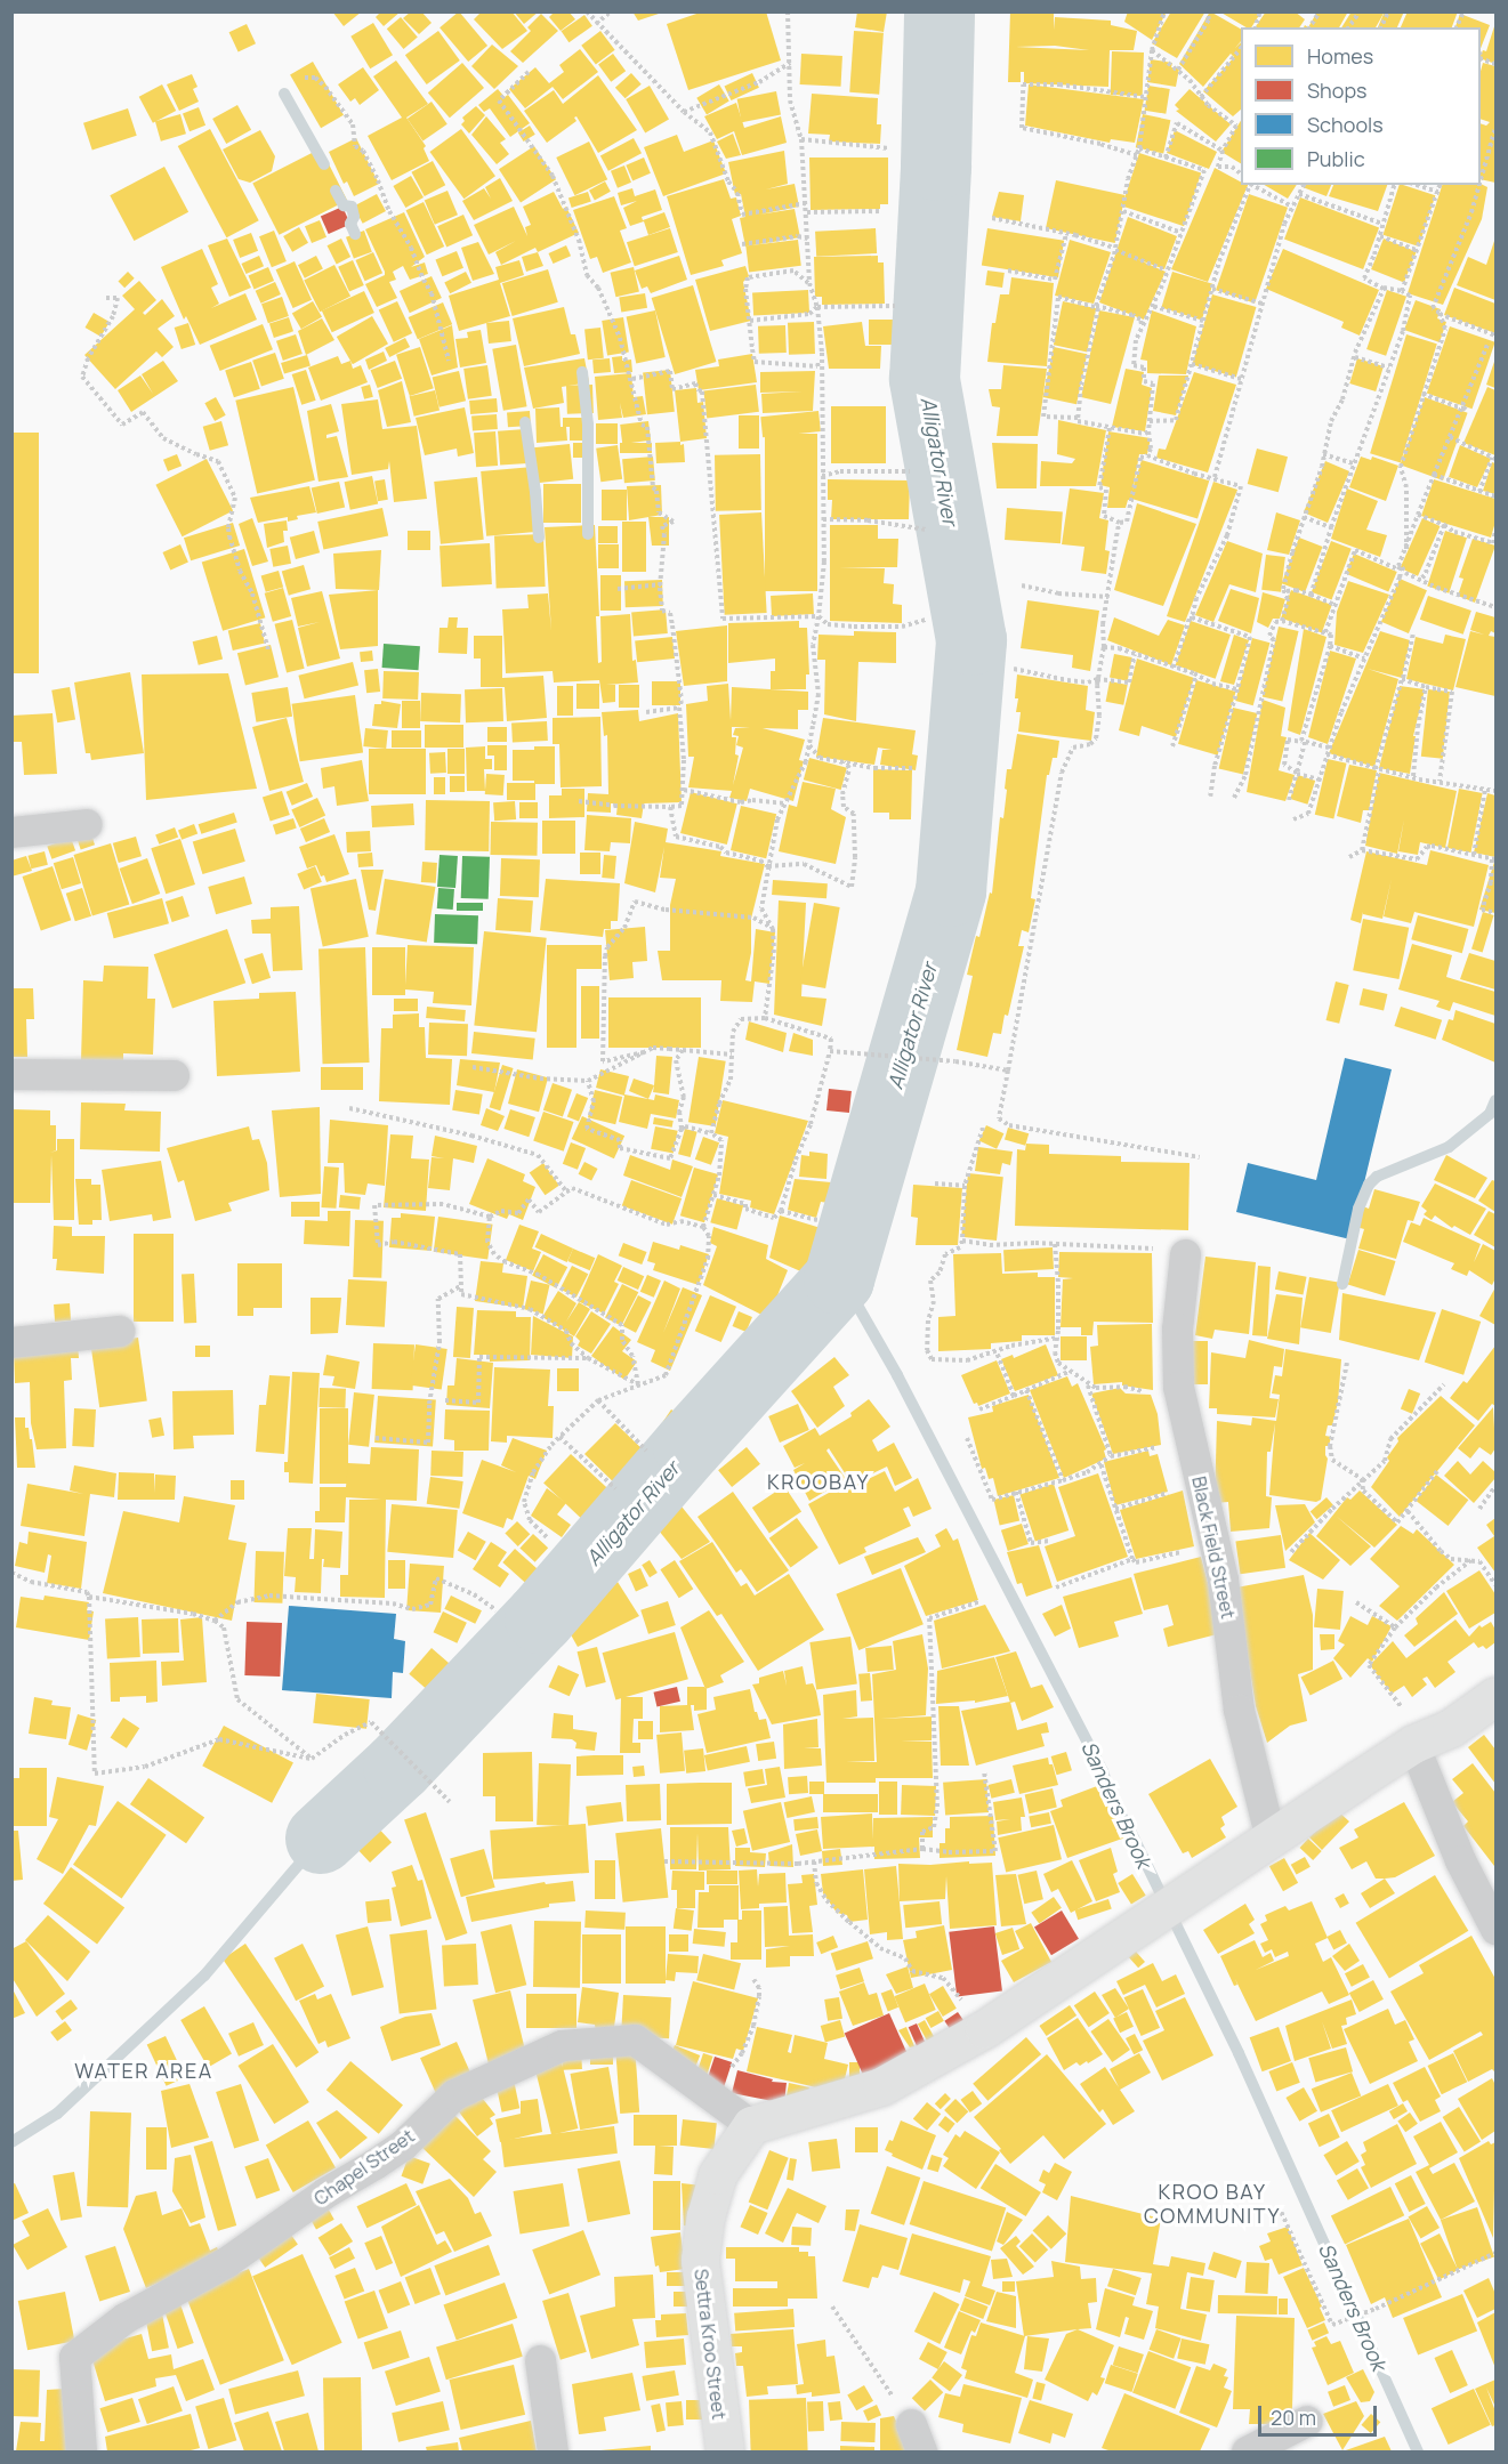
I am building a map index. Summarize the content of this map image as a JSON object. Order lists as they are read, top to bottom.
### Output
{
  "streets": {
    "main road": ["Settra Kroo Street"],
    "street": ["Black Field Street", "Chapel Street"]
  },
  "crossings": [
    ["Chapel Street", "Settra Kroo Street"]
  ],
  "districts": ["KROOBAY", "WATER AREA", "KROO BAY COMMUNITY"],
  "water": ["Alligator River", "Sanders Brook"],
  "legend": [
    "Homes",
    "Shops",
    "Schools",
    "Public"
  ],
  "scale_bar": "20 m"
}
